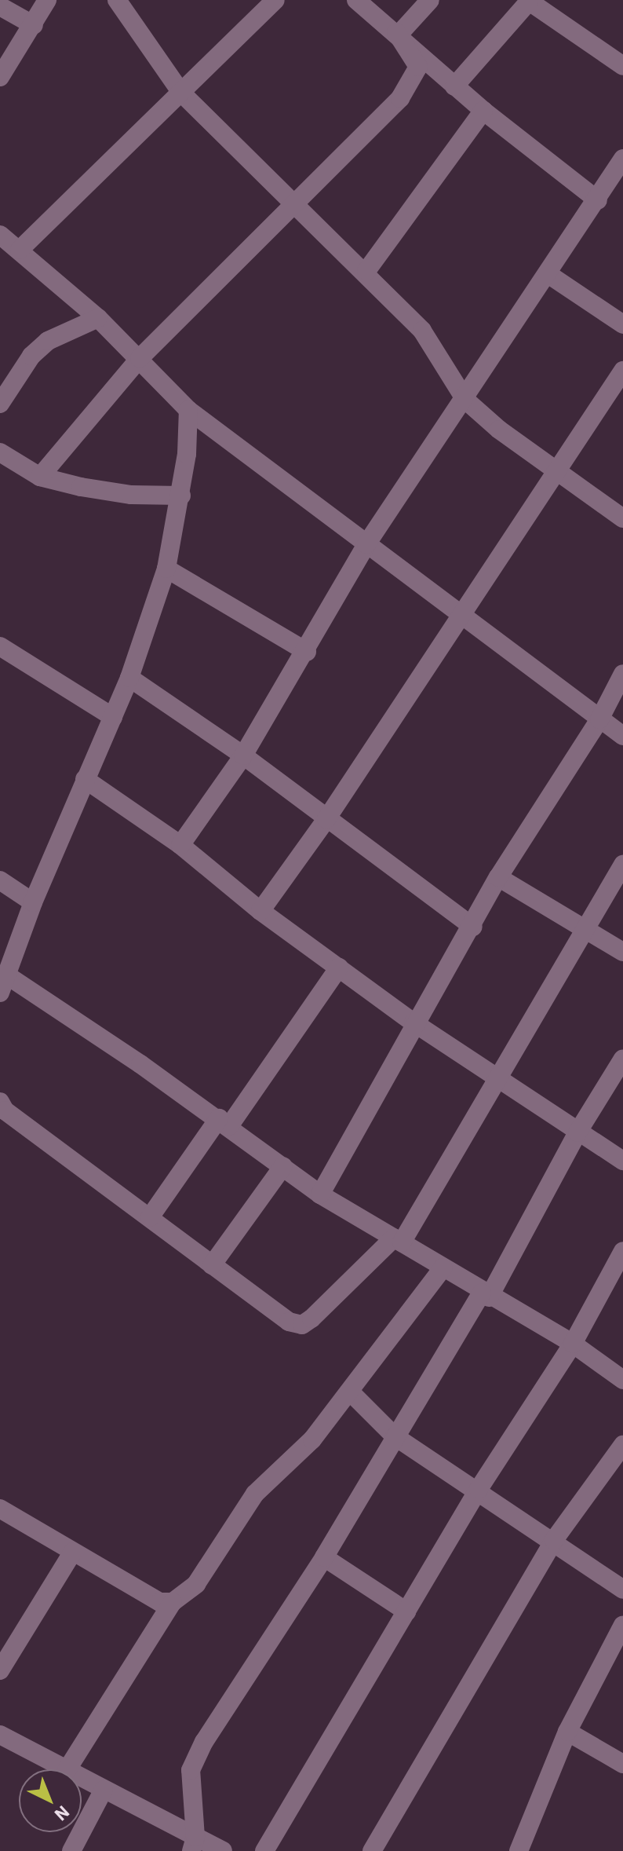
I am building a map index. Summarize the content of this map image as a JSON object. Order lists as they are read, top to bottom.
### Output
{
  "north": "bottom right"
}
